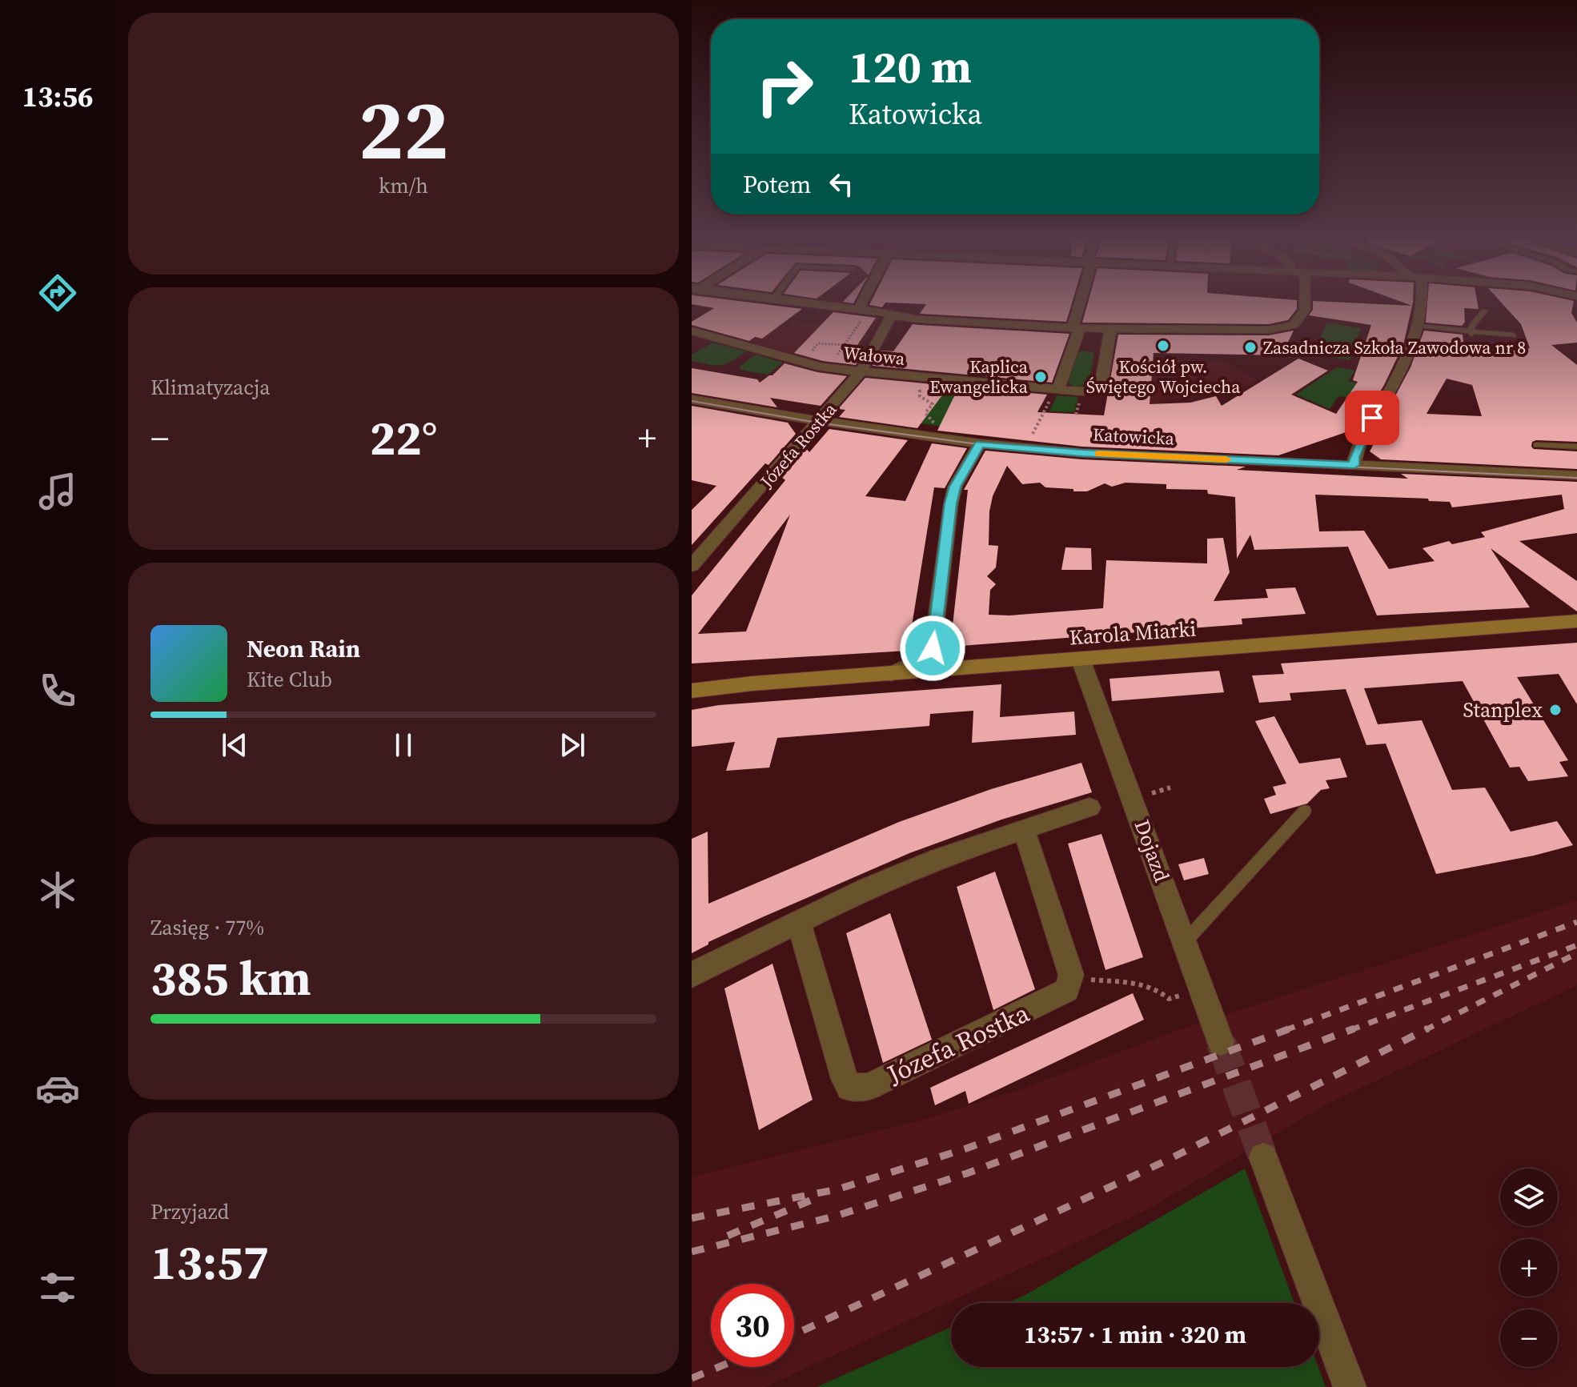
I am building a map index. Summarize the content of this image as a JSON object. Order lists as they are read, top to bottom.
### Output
{
  "streets": {
    "main road": ["Karola Miarki"],
    "street": [
      "Wałowa",
      "Katowicka",
      "Józefa Rostka",
      "Dojazd"
    ]
  },
  "crossings": [
    ["Wałowa", "Józefa Rostka"],
    ["Katowicka", "Józefa Rostka"],
    ["Karola Miarki", "Dojazd"]
  ],
  "places": [
    "Kościół pw. Świętego Wojciecha",
    "Zasadnicza Szkoła Zawodowa nr 8",
    "Kaplica Ewangelicka",
    "Stanplex"
  ],
  "page": {
    "tabs": "13:56",
    "tile": [
      ["22", "km/h"],
      "Klimatyzacja",
      ["Zasięg · 77%", "385 km"],
      ["Przyjazd", "13:57"]
    ],
    "turn": ["120 m", "Katowicka"],
    "then": "Potem",
    "heat": ["−", "22°", "+"],
    "song": ["Neon Rain", "Kite Club"],
    "map_buttons": ["+", "−"],
    "limit": "30",
    "trip": "13:57 · 1 min · 320 m"
  }
}
